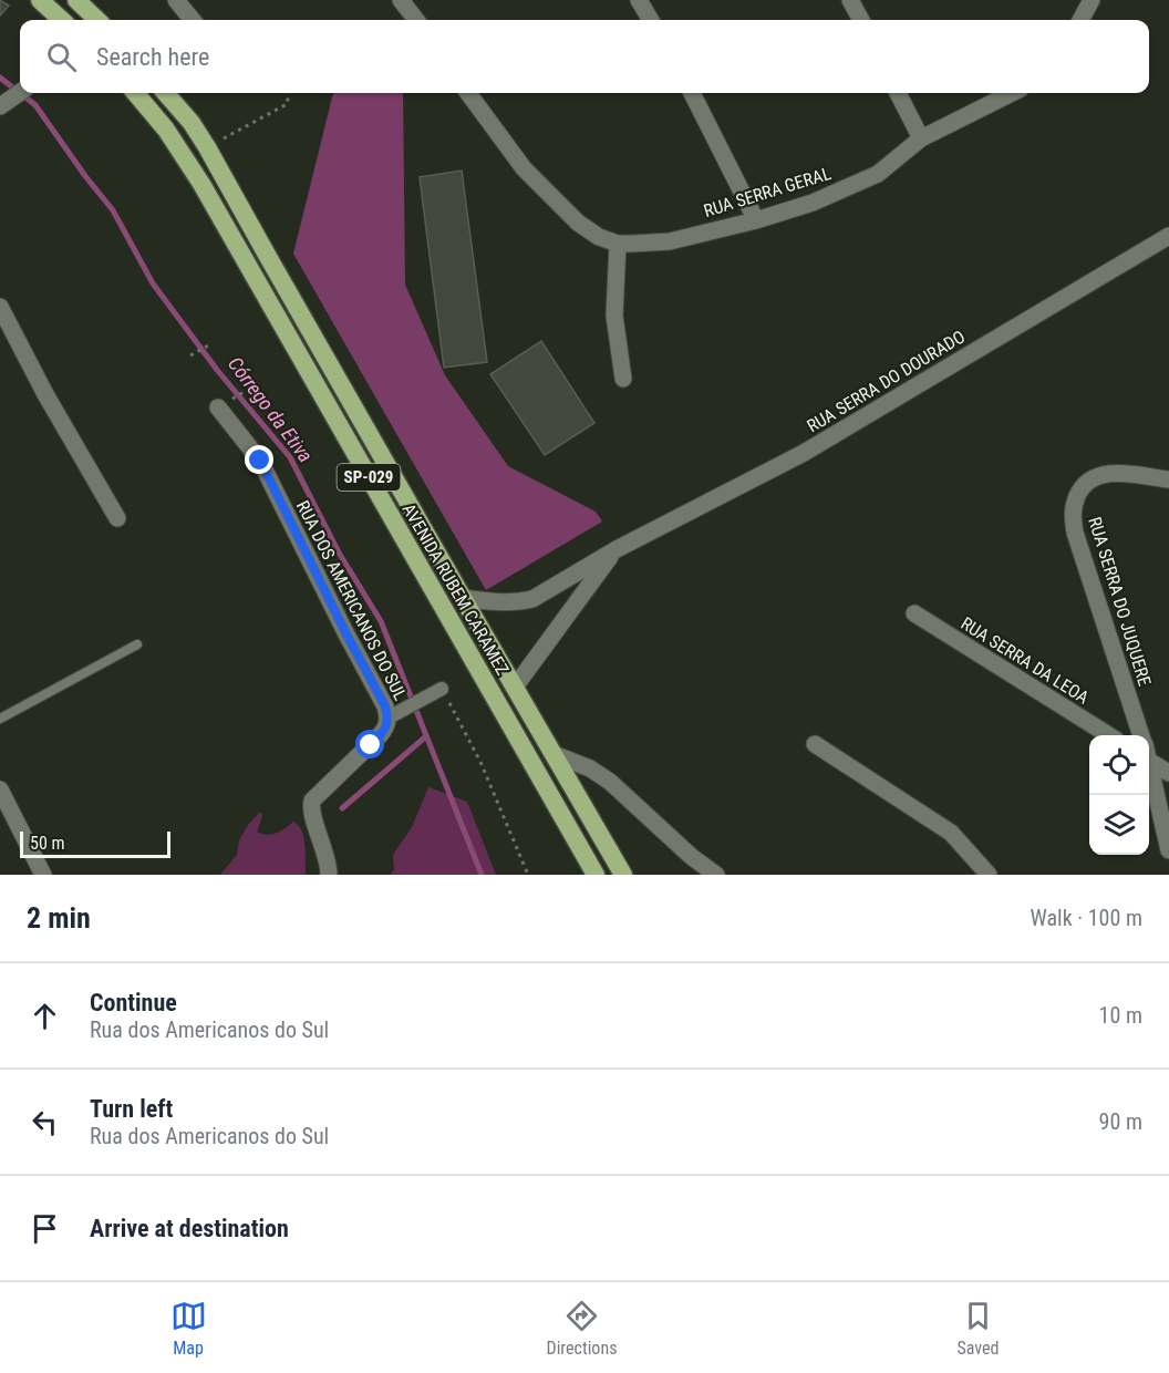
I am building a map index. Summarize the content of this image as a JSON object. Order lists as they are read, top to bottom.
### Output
{
  "streets": {
    "highway": ["SP-029", "AVENIDA RUBEM CARAMEZ"],
    "street": [
      "RUA SERRA GERAL",
      "RUA SERRA DO DOURADO",
      "RUA DOS AMERICANOS DO SUL",
      "RUA SERRA DO JUQUERE",
      "RUA SERRA DA LEOA"
    ]
  },
  "crossings": [
    ["RUA SERRA DO DOURADO", "AVENIDA RUBEM CARAMEZ"]
  ],
  "water": ["Córrego da Etiva"],
  "scale_bar": "50 m",
  "page": {
    "search": "Search here",
    "scale": "50 m",
    "heading": ["2 min", "Walk · 100 m"],
    "list": [
      ["Continue", "Rua dos Americanos do Sul", "10 m"],
      ["Turn left", "Rua dos Americanos do Sul", "90 m"],
      "Arrive at destination"
    ],
    "nav": ["Map", "Directions", "Saved"]
  }
}
